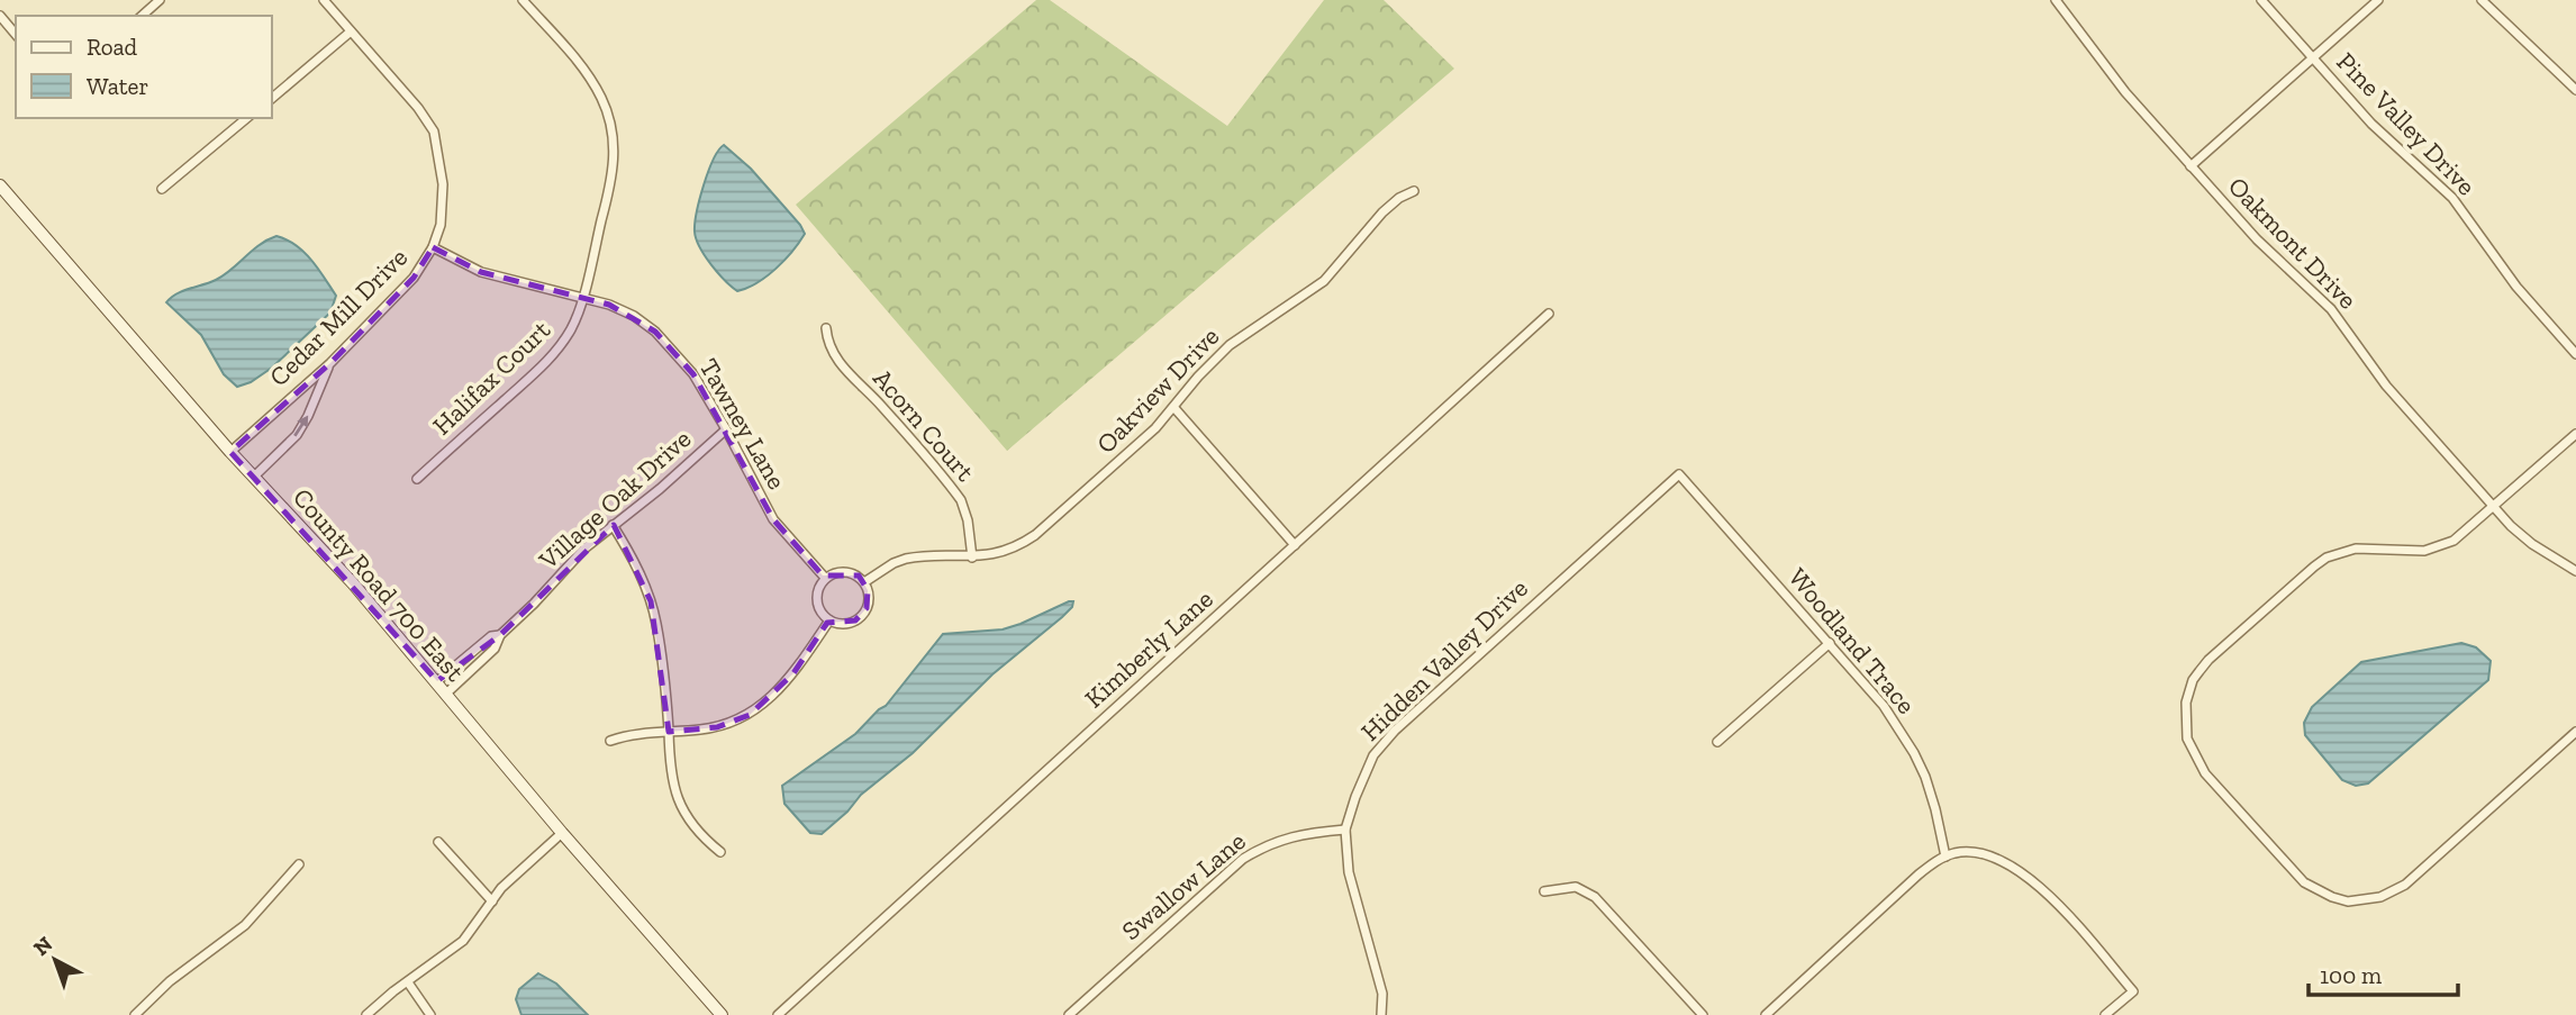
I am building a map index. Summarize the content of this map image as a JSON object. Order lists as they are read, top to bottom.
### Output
{
  "streets": {
    "main road": ["County Road 700 East"],
    "street": [
      "Pine Valley Drive",
      "Oakmont Drive",
      "Cedar Mill Drive",
      "Halifax Court",
      "Oakview Drive",
      "Tawney Lane",
      "Acorn Court",
      "Village Oak Drive",
      "Woodland Trace",
      "Kimberly Lane",
      "Hidden Valley Drive",
      "Swallow Lane"
    ]
  },
  "crossings": [
    ["Cedar Mill Drive", "Tawney Lane"],
    ["Cedar Mill Drive", "County Road 700 East"],
    ["Halifax Court", "Tawney Lane"],
    ["Oakview Drive", "Tawney Lane"],
    ["Oakview Drive", "Acorn Court"],
    ["Tawney Lane", "Village Oak Drive"],
    ["Village Oak Drive", "County Road 700 East"],
    ["Woodland Trace", "Hidden Valley Drive"],
    ["Hidden Valley Drive", "Swallow Lane"]
  ],
  "legend": ["Road", "Water"],
  "scale_bar": "100 m",
  "north": "top left"
}
